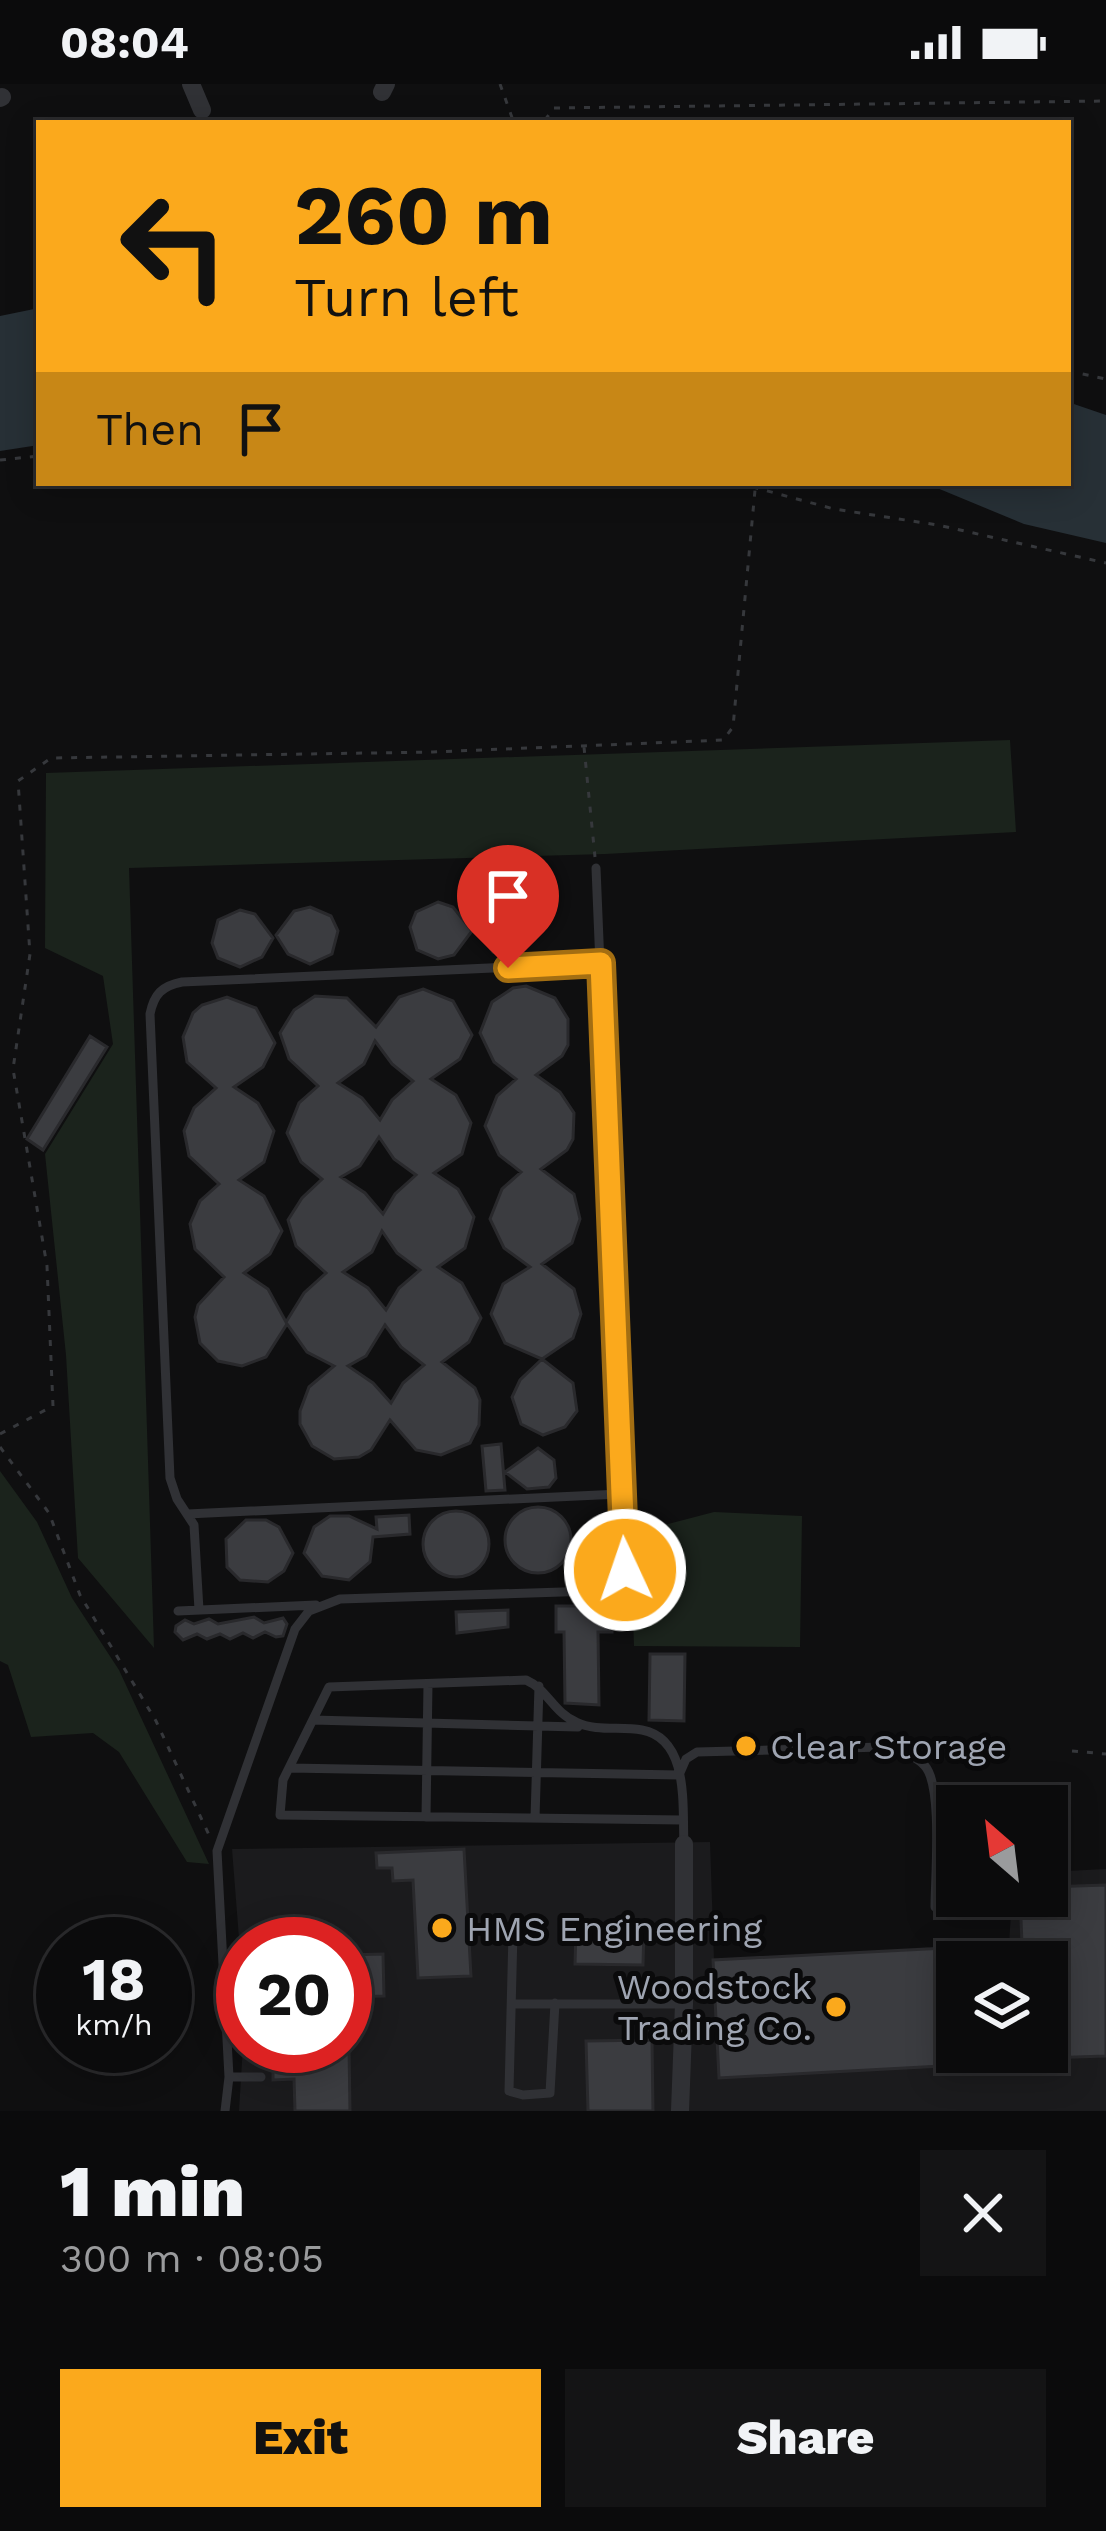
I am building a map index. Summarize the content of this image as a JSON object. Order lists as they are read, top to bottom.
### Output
{
  "places": ["Clear Storage", "HMS Engineering", "Woodstock Trading Co."],
  "north": "top left",
  "page": {
    "status": "08:04",
    "turn": ["260 m", "Turn left"],
    "then": "Then",
    "speed": "18 km/h",
    "limit": "20",
    "heading": ["1 min", "300 m · 08:05"],
    "buttons": ["Exit", "Share"]
  }
}
